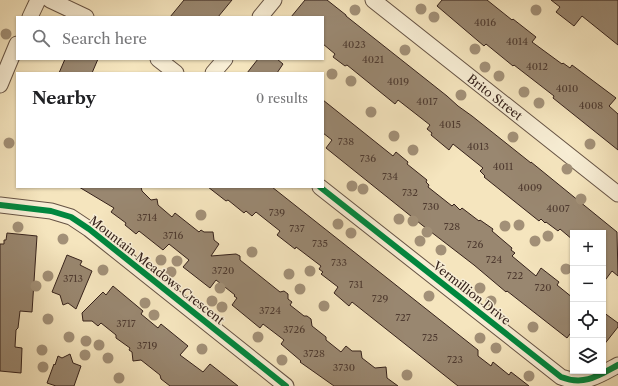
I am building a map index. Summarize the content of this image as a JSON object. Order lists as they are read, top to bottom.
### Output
{
  "streets": {
    "street": ["Brito Street", "Mountain Meadows Crescent", "Vermillion Drive"]
  },
  "house_numbers": [
    "4016",
    "4014",
    "4023",
    "4021",
    "4012",
    "4019",
    "4010",
    "4017",
    "4008",
    "4015",
    "738",
    "4013",
    "736",
    "4011",
    "734",
    "4009",
    "732",
    "730",
    "4007",
    "739",
    "3714",
    "728",
    "737",
    "3716",
    "735",
    "726",
    "724",
    "733",
    "3720",
    "722",
    "3713",
    "731",
    "720",
    "729",
    "3724",
    "727",
    "3717",
    "3726",
    "725",
    "3719",
    "3728",
    "723",
    "3730"
  ],
  "page": {
    "search": "Search here",
    "heading": ["Nearby", "0 results"],
    "map_buttons": ["+", "−"]
  }
}
